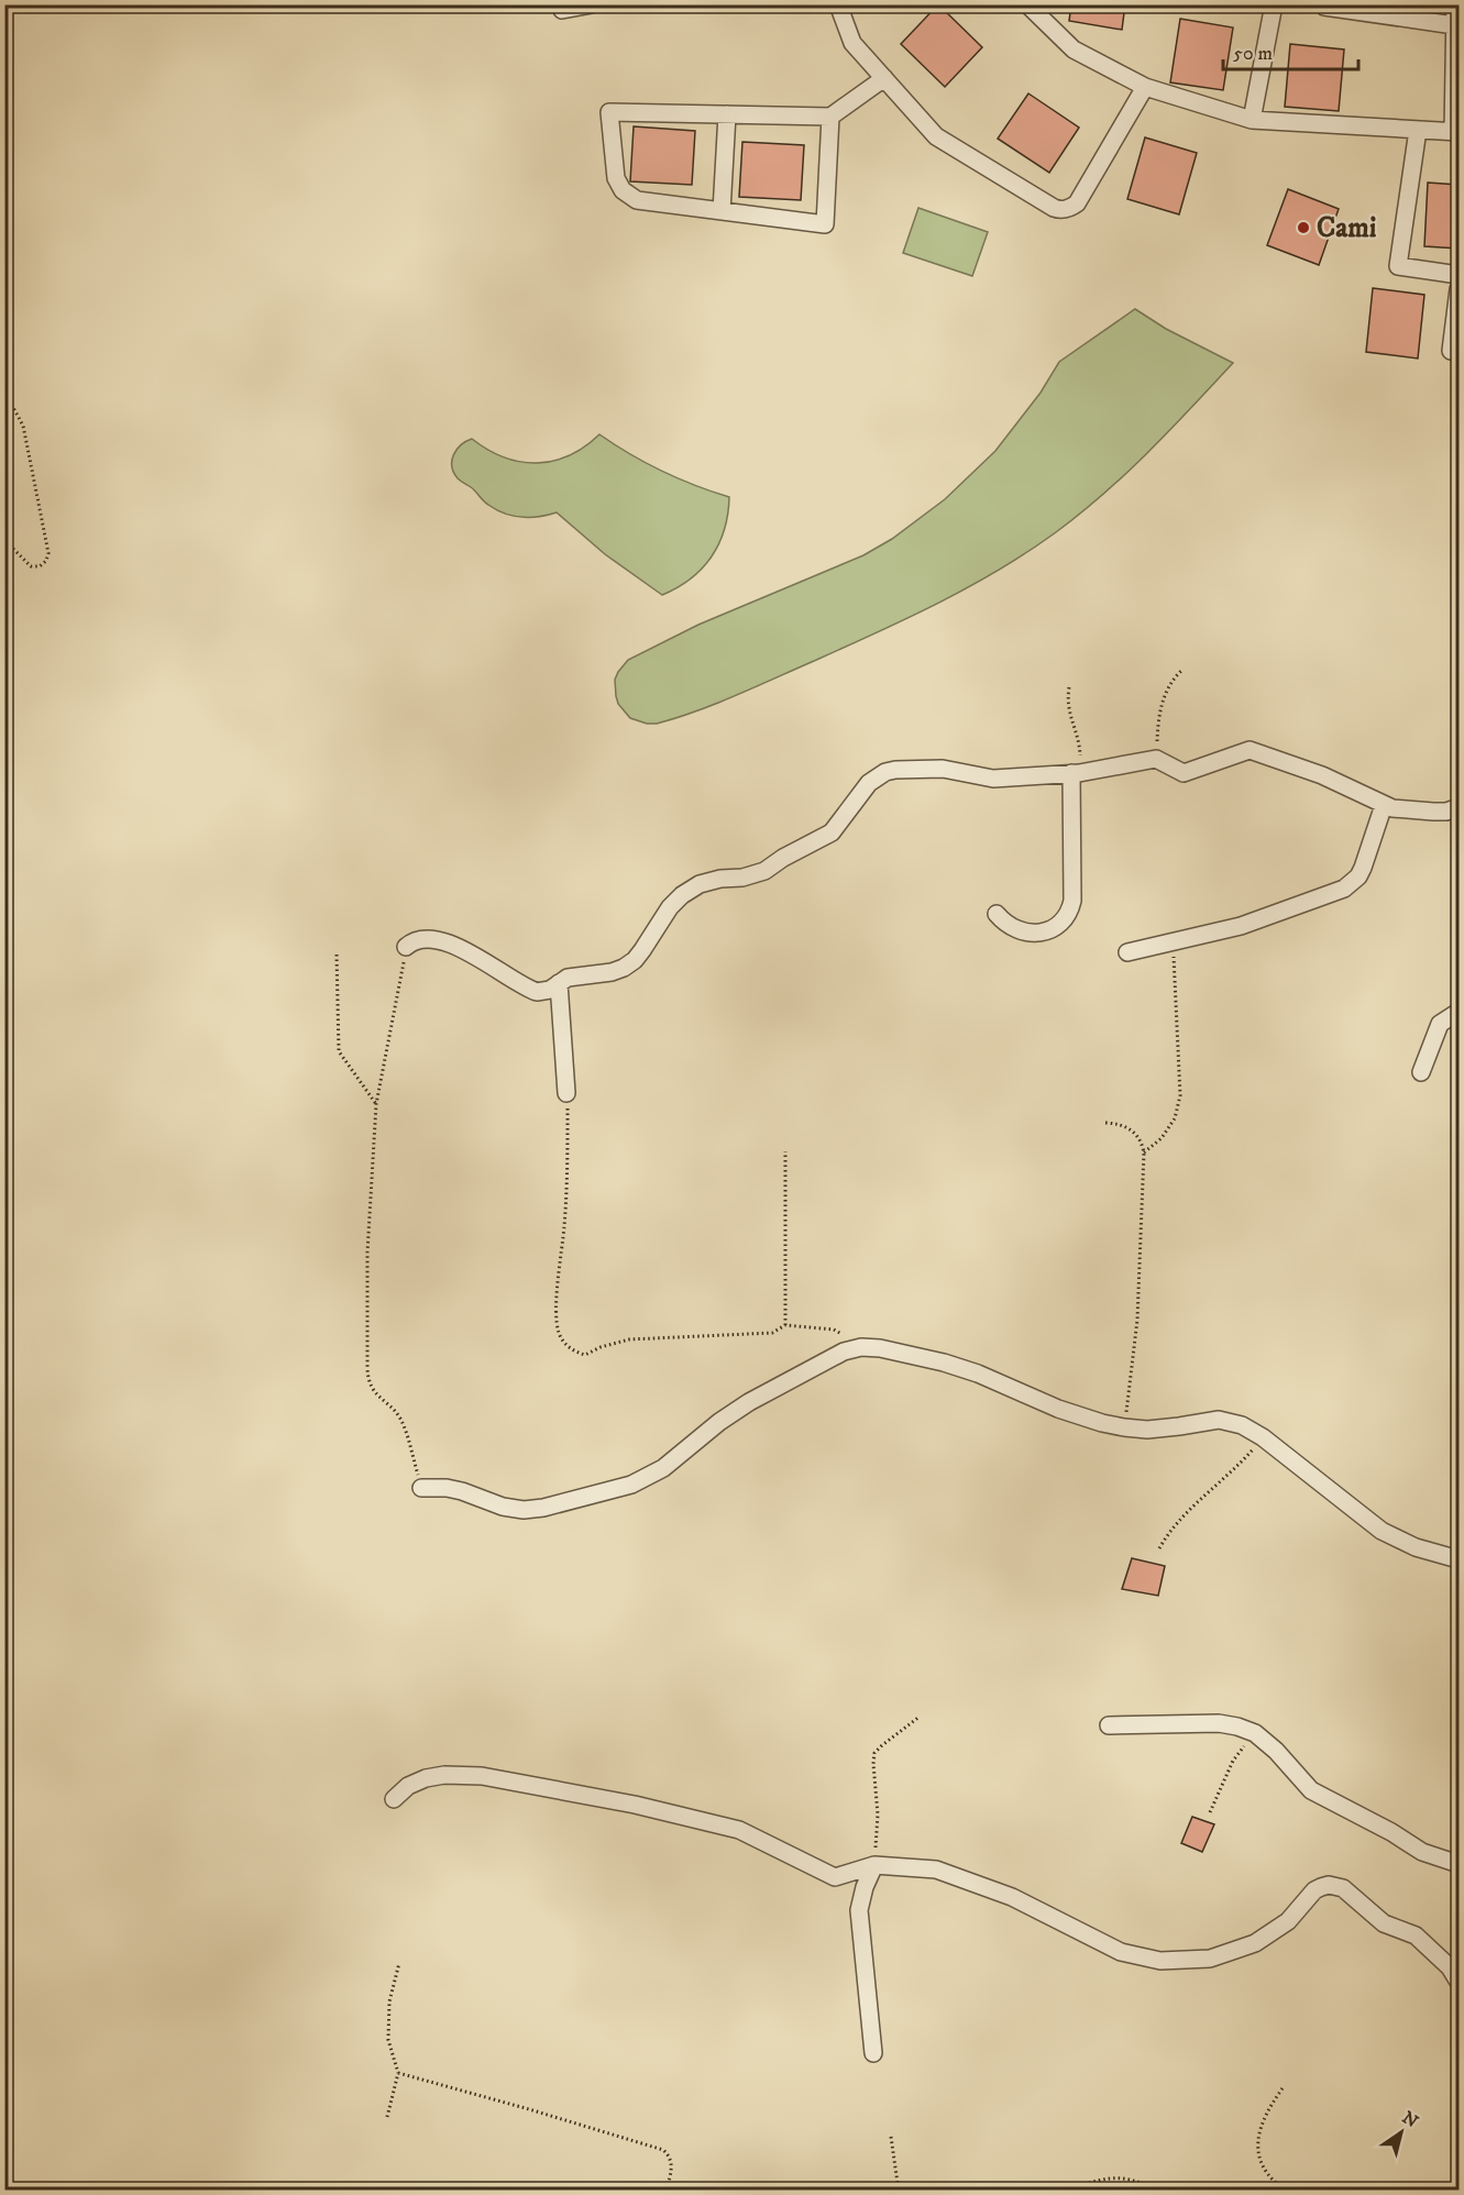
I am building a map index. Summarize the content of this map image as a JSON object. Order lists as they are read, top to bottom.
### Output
{
  "places": ["Cami"],
  "scale_bar": "50 m",
  "north": "top right"
}
